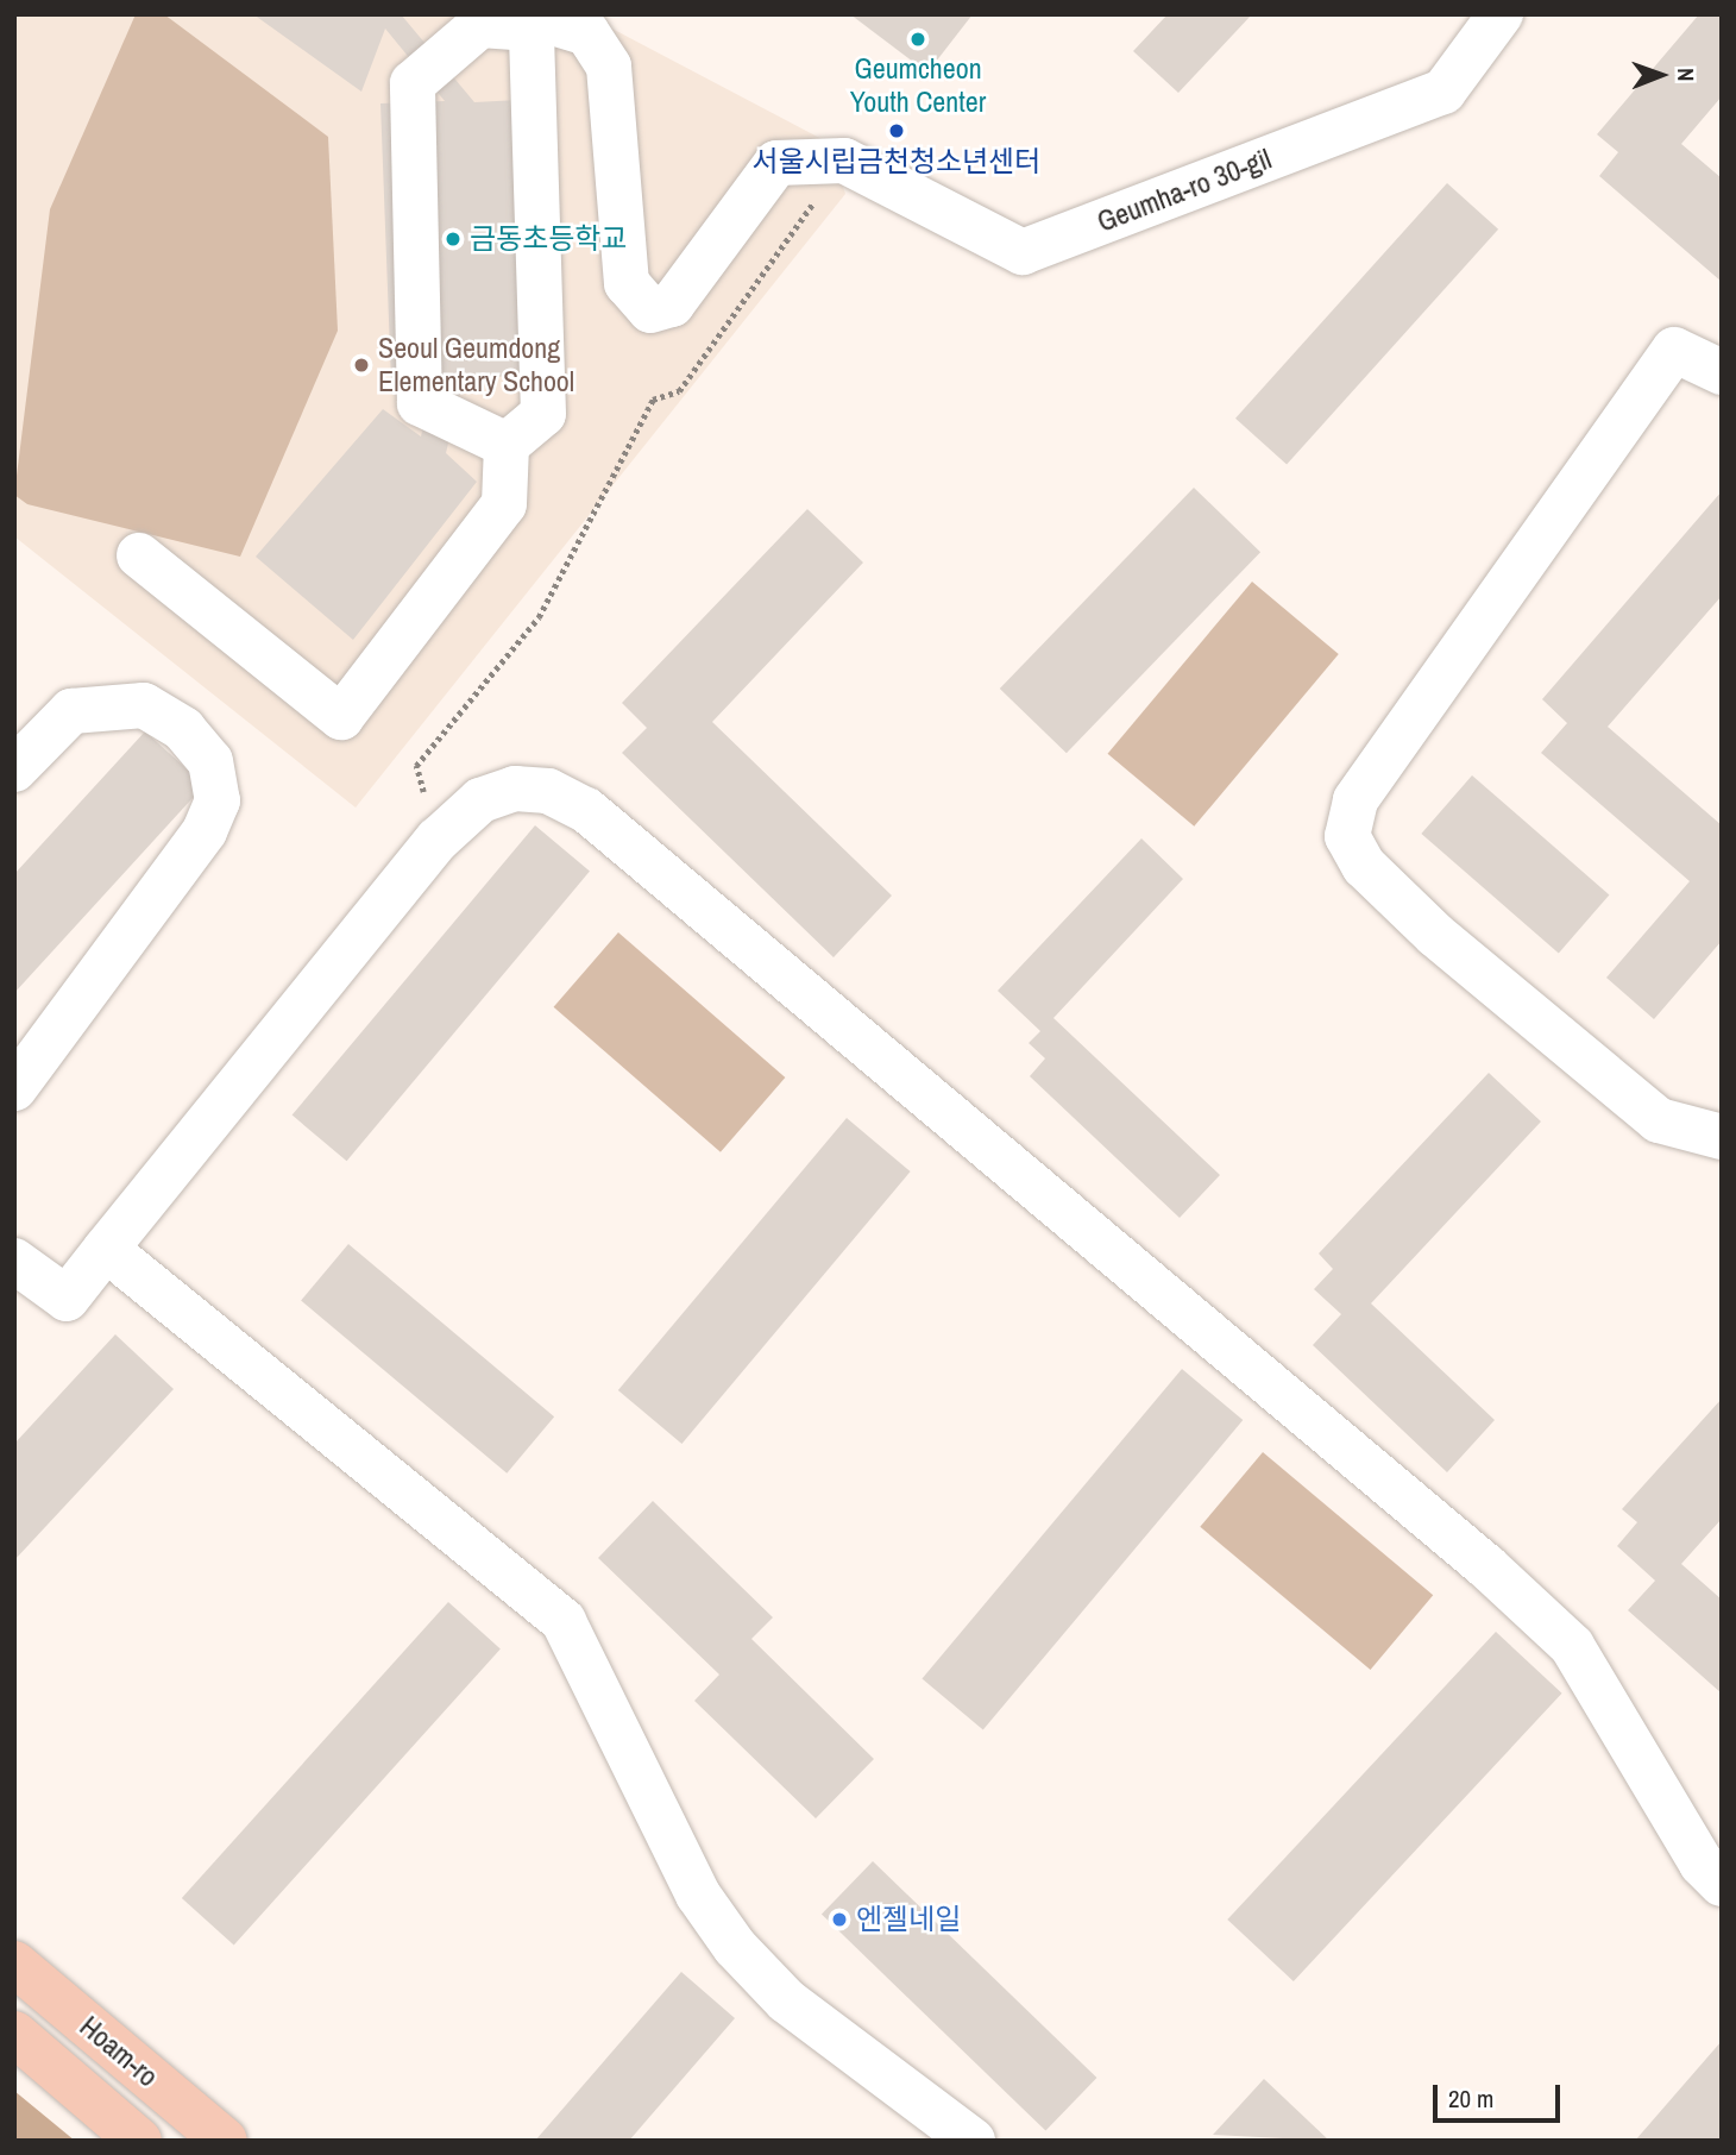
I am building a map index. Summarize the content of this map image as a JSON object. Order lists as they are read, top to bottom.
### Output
{
  "streets": {
    "main road": ["Hoam-ro"],
    "street": ["Geumha-ro 30-gil"]
  },
  "places": [
    "Geumcheon Youth Center",
    "서울시립금천청소년센터",
    "금동초등학교",
    "Seoul Geumdong Elementary School",
    "엔젤네일"
  ],
  "scale_bar": "20 m",
  "north": "right"
}
